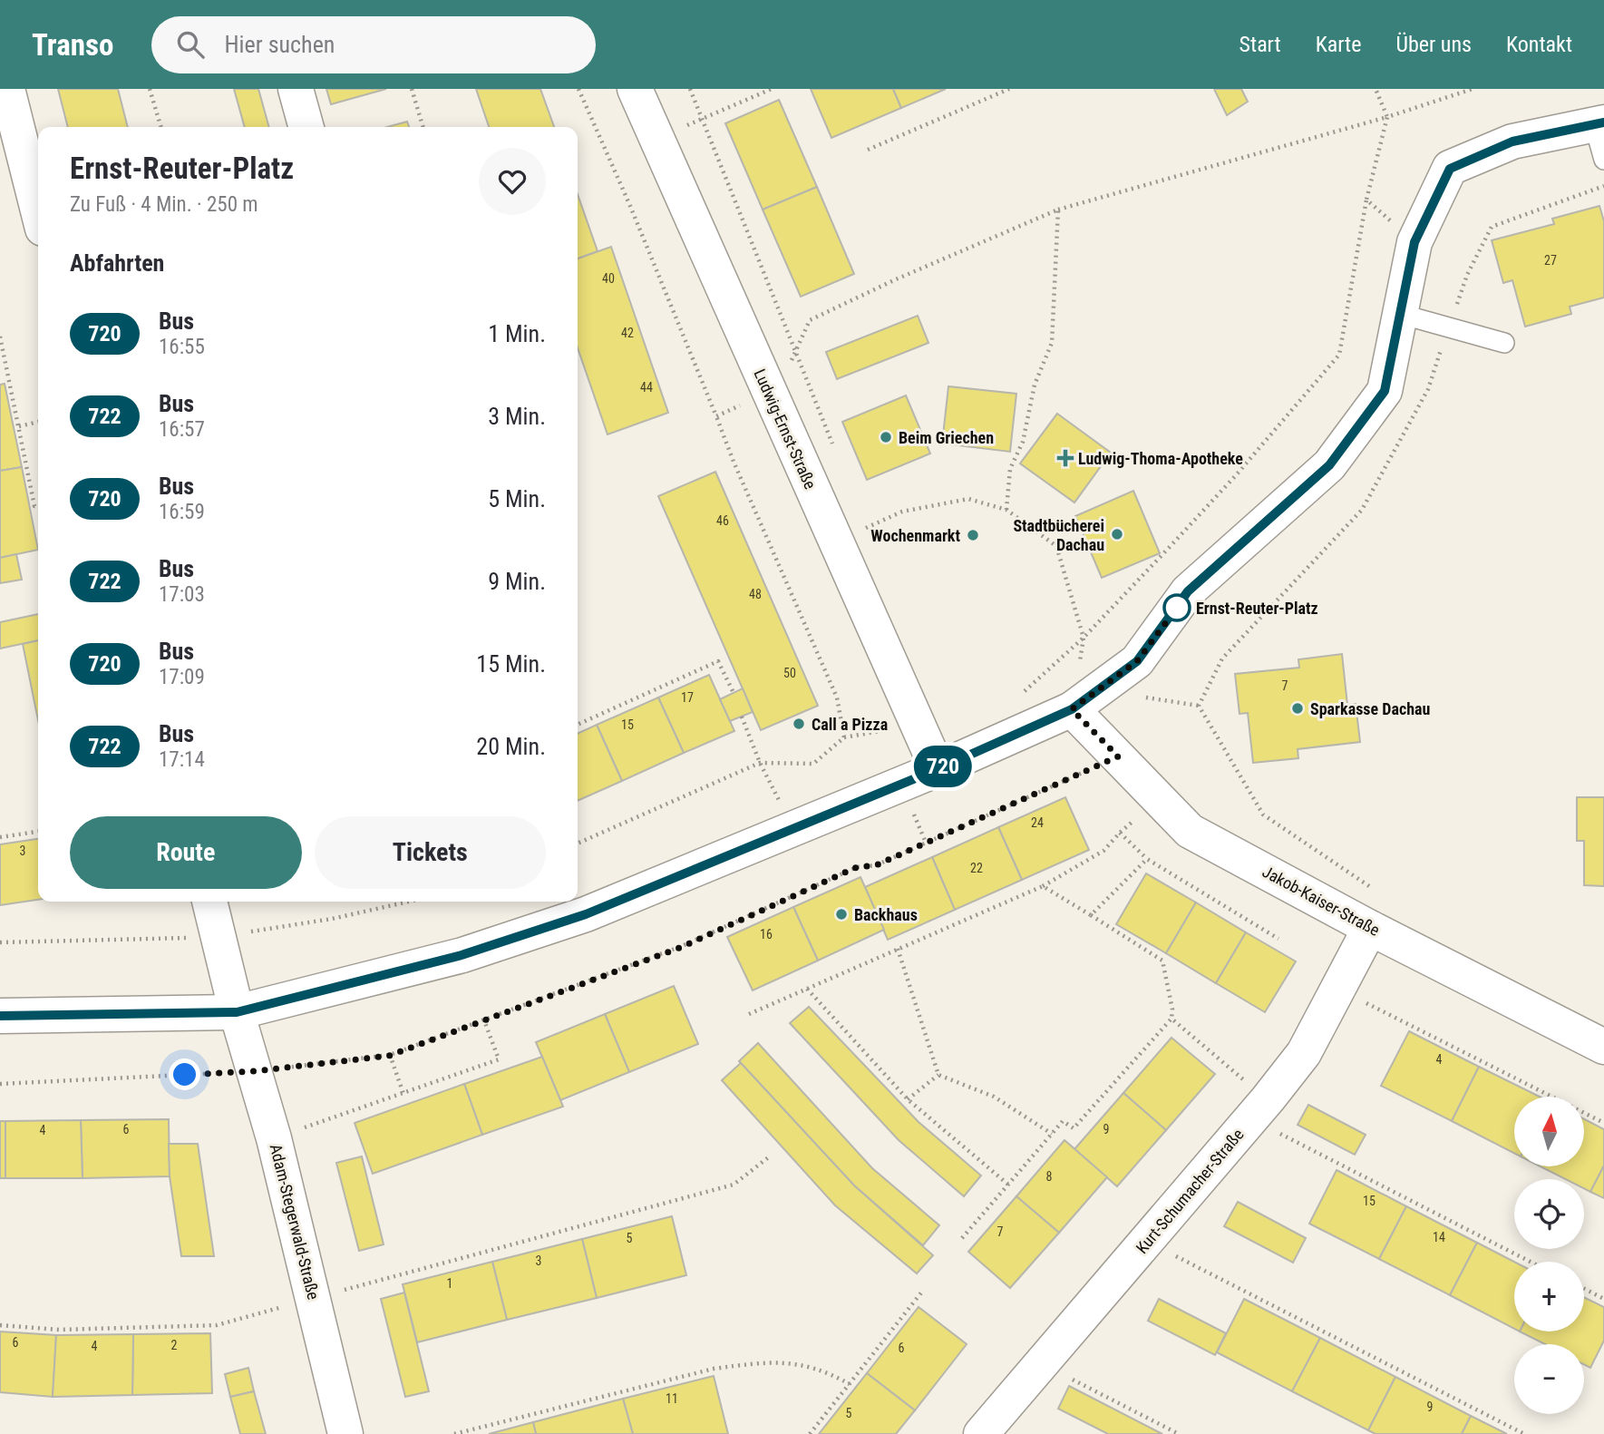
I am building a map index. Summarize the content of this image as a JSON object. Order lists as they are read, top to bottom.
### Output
{
  "streets": {
    "street": [
      "Ludwig-Ernst-Straße",
      "Jakob-Kaiser-Straße",
      "Kurt-Schumacher-Straße",
      "Adam-Stegerwald-Straße"
    ]
  },
  "crossings": [
    ["Jakob-Kaiser-Straße", "Kurt-Schumacher-Straße"]
  ],
  "places": {
    "other": [
      "Beim Griechen",
      "Stadtbücherei Dachau",
      "Wochenmarkt",
      "Ernst-Reuter-Platz",
      "Sparkasse Dachau",
      "Call a Pizza",
      "Backhaus"
    ],
    "health": ["Ludwig-Thoma-Apotheke"]
  },
  "lines": ["bus line 720"],
  "house_numbers": [
    "27",
    "40",
    "42",
    "44",
    "46",
    "48",
    "50",
    "7",
    "17",
    "15",
    "24",
    "3",
    "22",
    "16",
    "4",
    "6",
    "9",
    "4",
    "8",
    "15",
    "7",
    "14",
    "5",
    "3",
    "1",
    "6",
    "2",
    "4",
    "6",
    "11",
    "9",
    "5"
  ],
  "north": "top",
  "page": {
    "header": "Transo",
    "search": "Hier suchen",
    "nav": [
      "Start",
      "Karte",
      "Über uns",
      "Kontakt"
    ],
    "on_map": "720",
    "heading": [
      ["Ernst-Reuter-Platz", "Zu Fuß · 4 Min. · 250 m"],
      "Abfahrten"
    ],
    "list": [
      {
        "mark": "720",
        "name": "Bus",
        "note": "16:55",
        "value": "1 Min."
      },
      {
        "mark": "722",
        "name": "Bus",
        "note": "16:57",
        "value": "3 Min."
      },
      {
        "mark": "720",
        "name": "Bus",
        "note": "16:59",
        "value": "5 Min."
      },
      {
        "mark": "722",
        "name": "Bus",
        "note": "17:03",
        "value": "9 Min."
      },
      {
        "mark": "720",
        "name": "Bus",
        "note": "17:09",
        "value": "15 Min."
      },
      {
        "mark": "722",
        "name": "Bus",
        "note": "17:14",
        "value": "20 Min."
      }
    ],
    "buttons": ["Route", "Tickets"],
    "map_buttons": ["+", "−"]
  }
}
